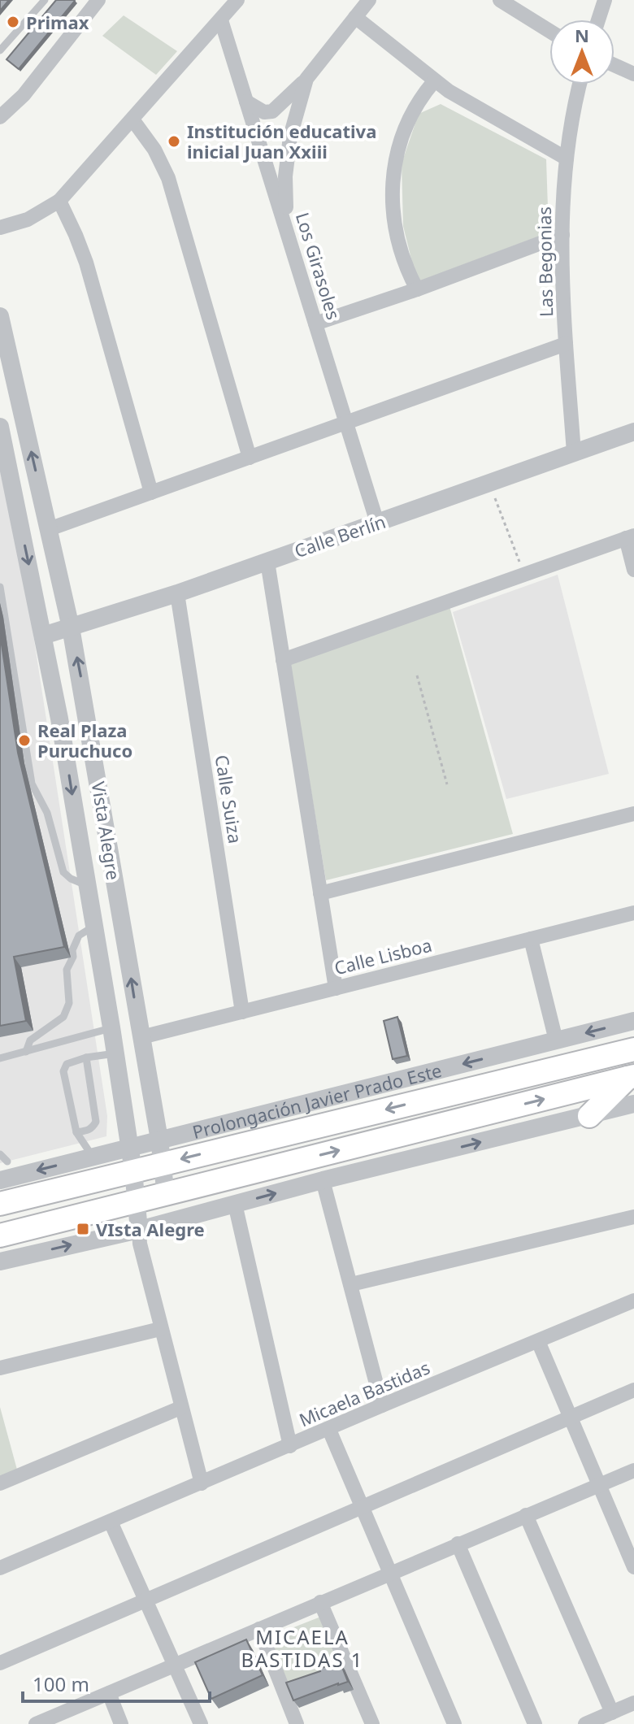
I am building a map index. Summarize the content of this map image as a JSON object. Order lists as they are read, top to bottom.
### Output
{
  "streets": {
    "main road": ["Prolongación Javier Prado Este"],
    "street": [
      "Las Begonias",
      "Los Girasoles",
      "Calle Berlín",
      "Calle Suiza",
      "Vista Alegre",
      "Calle Lisboa",
      "Micaela Bastidas"
    ]
  },
  "crossings": [
    ["Las Begonias", "Calle Berlín"],
    ["Los Girasoles", "Calle Berlín"],
    ["Calle Berlín", "Calle Suiza"],
    ["Calle Berlín", "Vista Alegre"],
    ["Calle Suiza", "Calle Lisboa"],
    ["Vista Alegre", "Calle Lisboa"],
    ["Vista Alegre", "Prolongación Javier Prado Este"]
  ],
  "districts": ["MICAELA BASTIDAS 1"],
  "places": {
    "other": ["Primax", "Institución educativa inicial Juan Xxiii", "Real Plaza Puruchuco"],
    "transit": ["VIsta Alegre"]
  },
  "scale_bar": "100 m",
  "north": "top"
}
